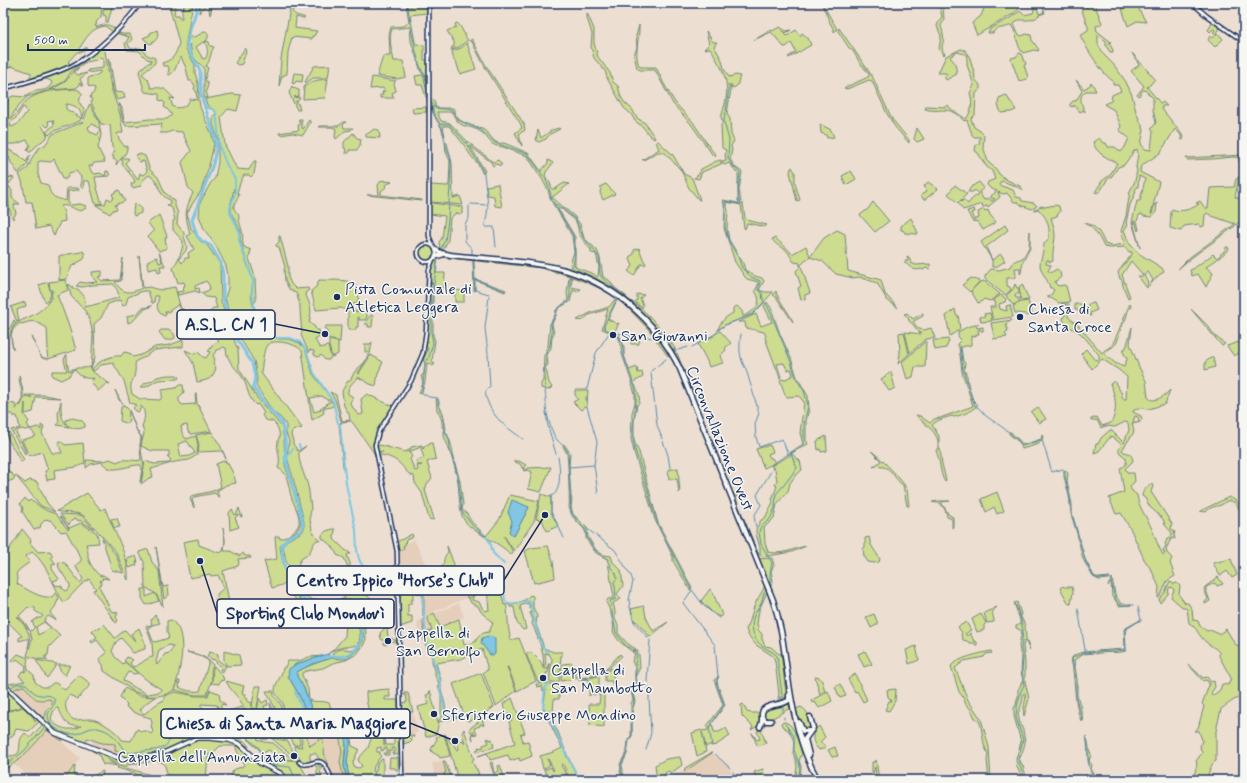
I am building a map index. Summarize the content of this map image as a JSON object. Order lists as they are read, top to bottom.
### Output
{
  "streets": {
    "highway": ["Circonvallazione Ovest"]
  },
  "places": [
    "Pista Comunale di Atletica Leggera",
    "Chiesa di Santa Croce",
    "A.S.L. CN 1",
    "San Giovanni",
    "Centro Ippico \"Horse’s Club\"",
    "Sporting Club Mondovì",
    "Cappella di San Bernolfo",
    "Cappella di San Mambotto",
    "Sferisterio Giuseppe Mondino",
    "Chiesa di Santa Maria Maggiore",
    "Cappella dell'Annunziata"
  ],
  "scale_bar": "500 m"
}
